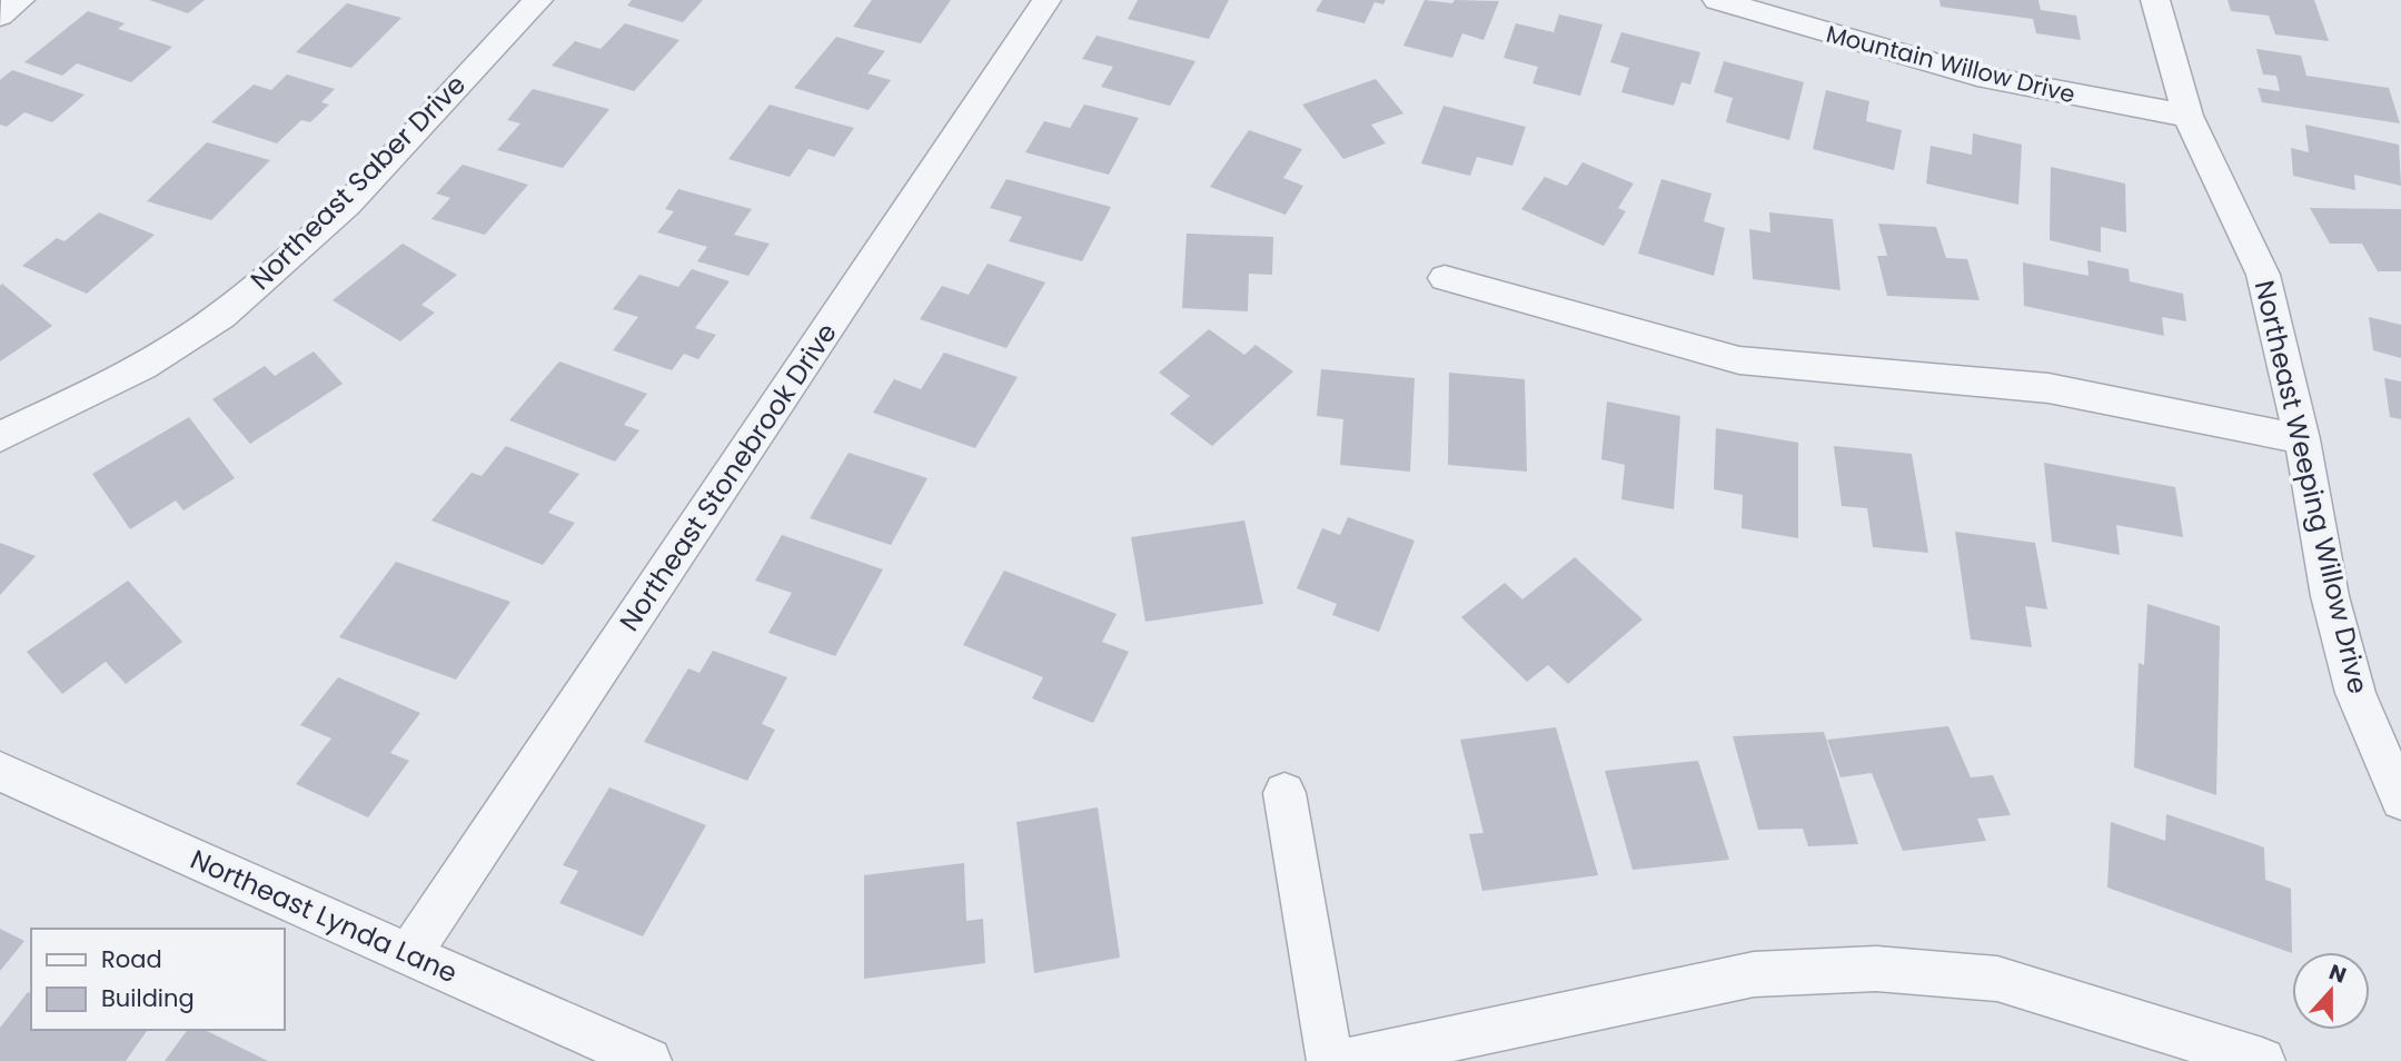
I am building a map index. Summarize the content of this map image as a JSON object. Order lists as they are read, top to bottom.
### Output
{
  "streets": {
    "street": [
      "Mountain Willow Drive",
      "Northeast Saber Drive",
      "Northeast Stonebrook Drive",
      "Northeast Weeping Willow Drive",
      "Northeast Lynda Lane"
    ]
  },
  "crossings": [
    ["Mountain Willow Drive", "Northeast Weeping Willow Drive"],
    ["Northeast Stonebrook Drive", "Northeast Lynda Lane"]
  ],
  "legend": ["Road", "Building"],
  "north": "top"
}
